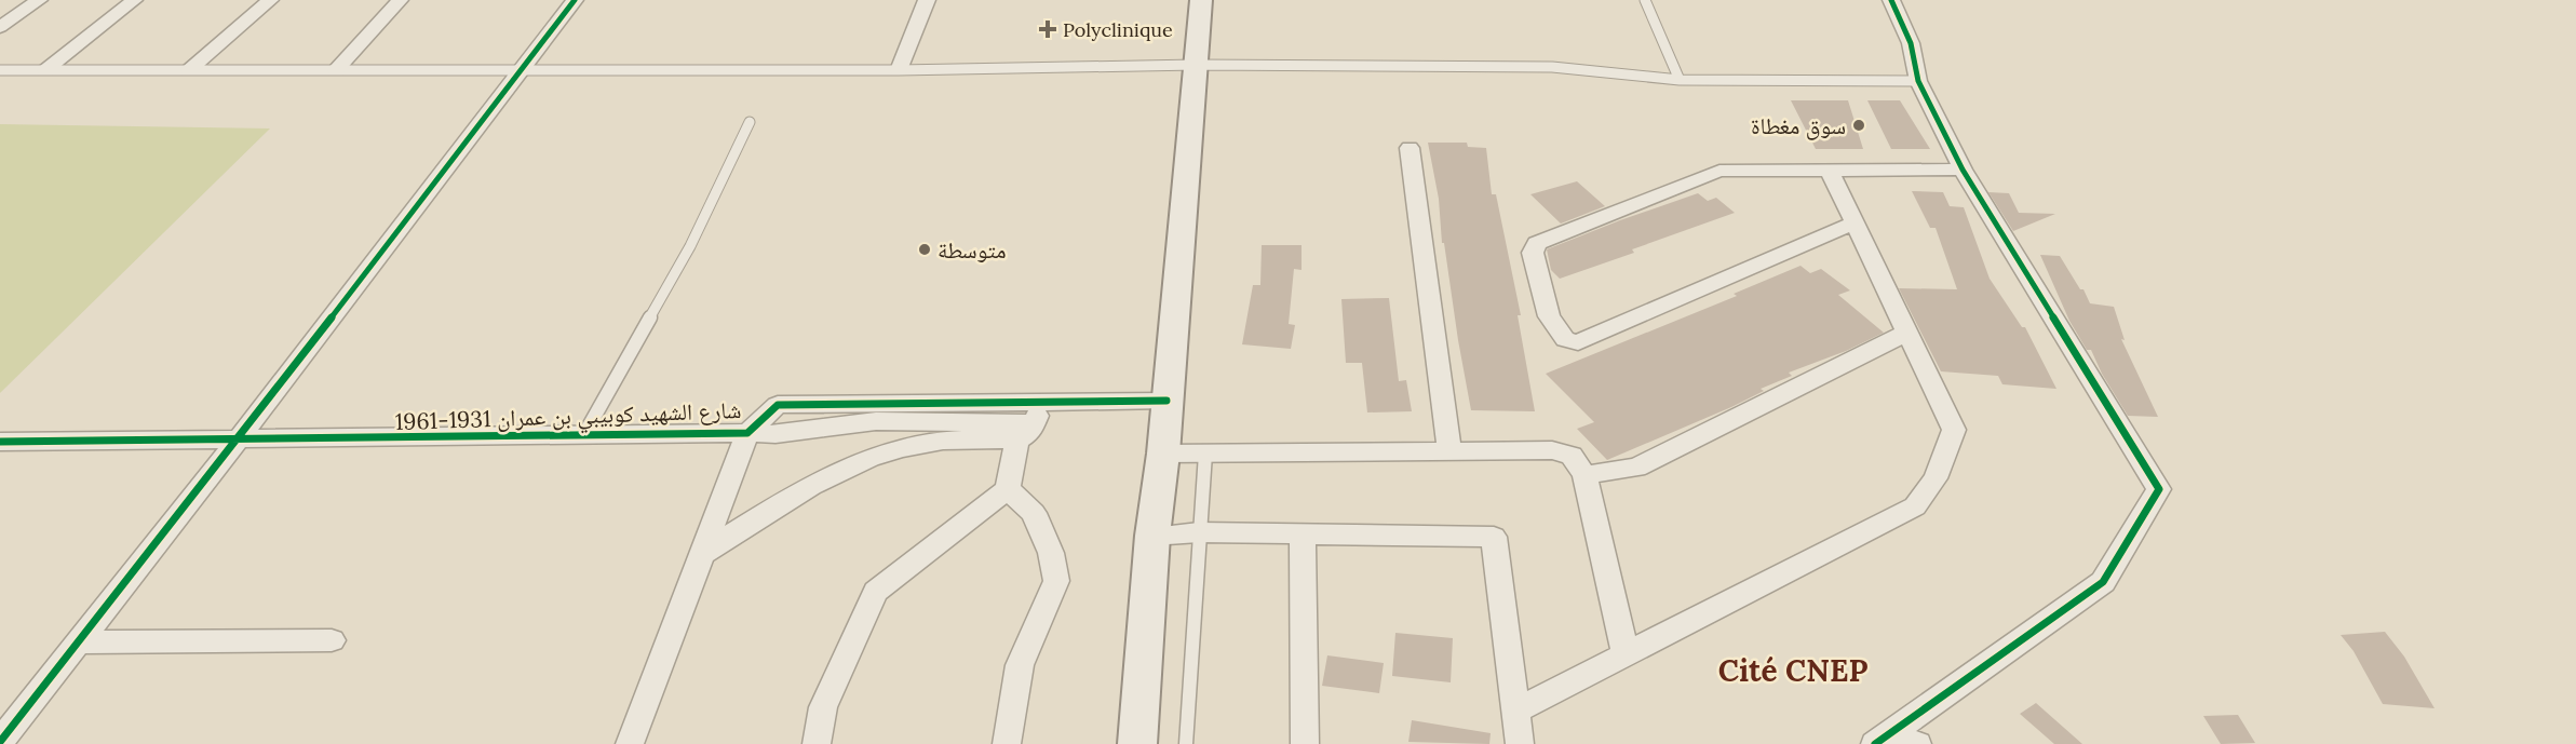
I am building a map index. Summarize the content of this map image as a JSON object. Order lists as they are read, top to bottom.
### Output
{
  "streets": {
    "street": ["شارع الشهيد كوبيبي بن عمران 1931-1961"]
  },
  "districts": ["Cité CNEP"],
  "places": {
    "health": ["Polyclinique"],
    "other": ["سوق مغطاة", "متوسطة"]
  }
}
